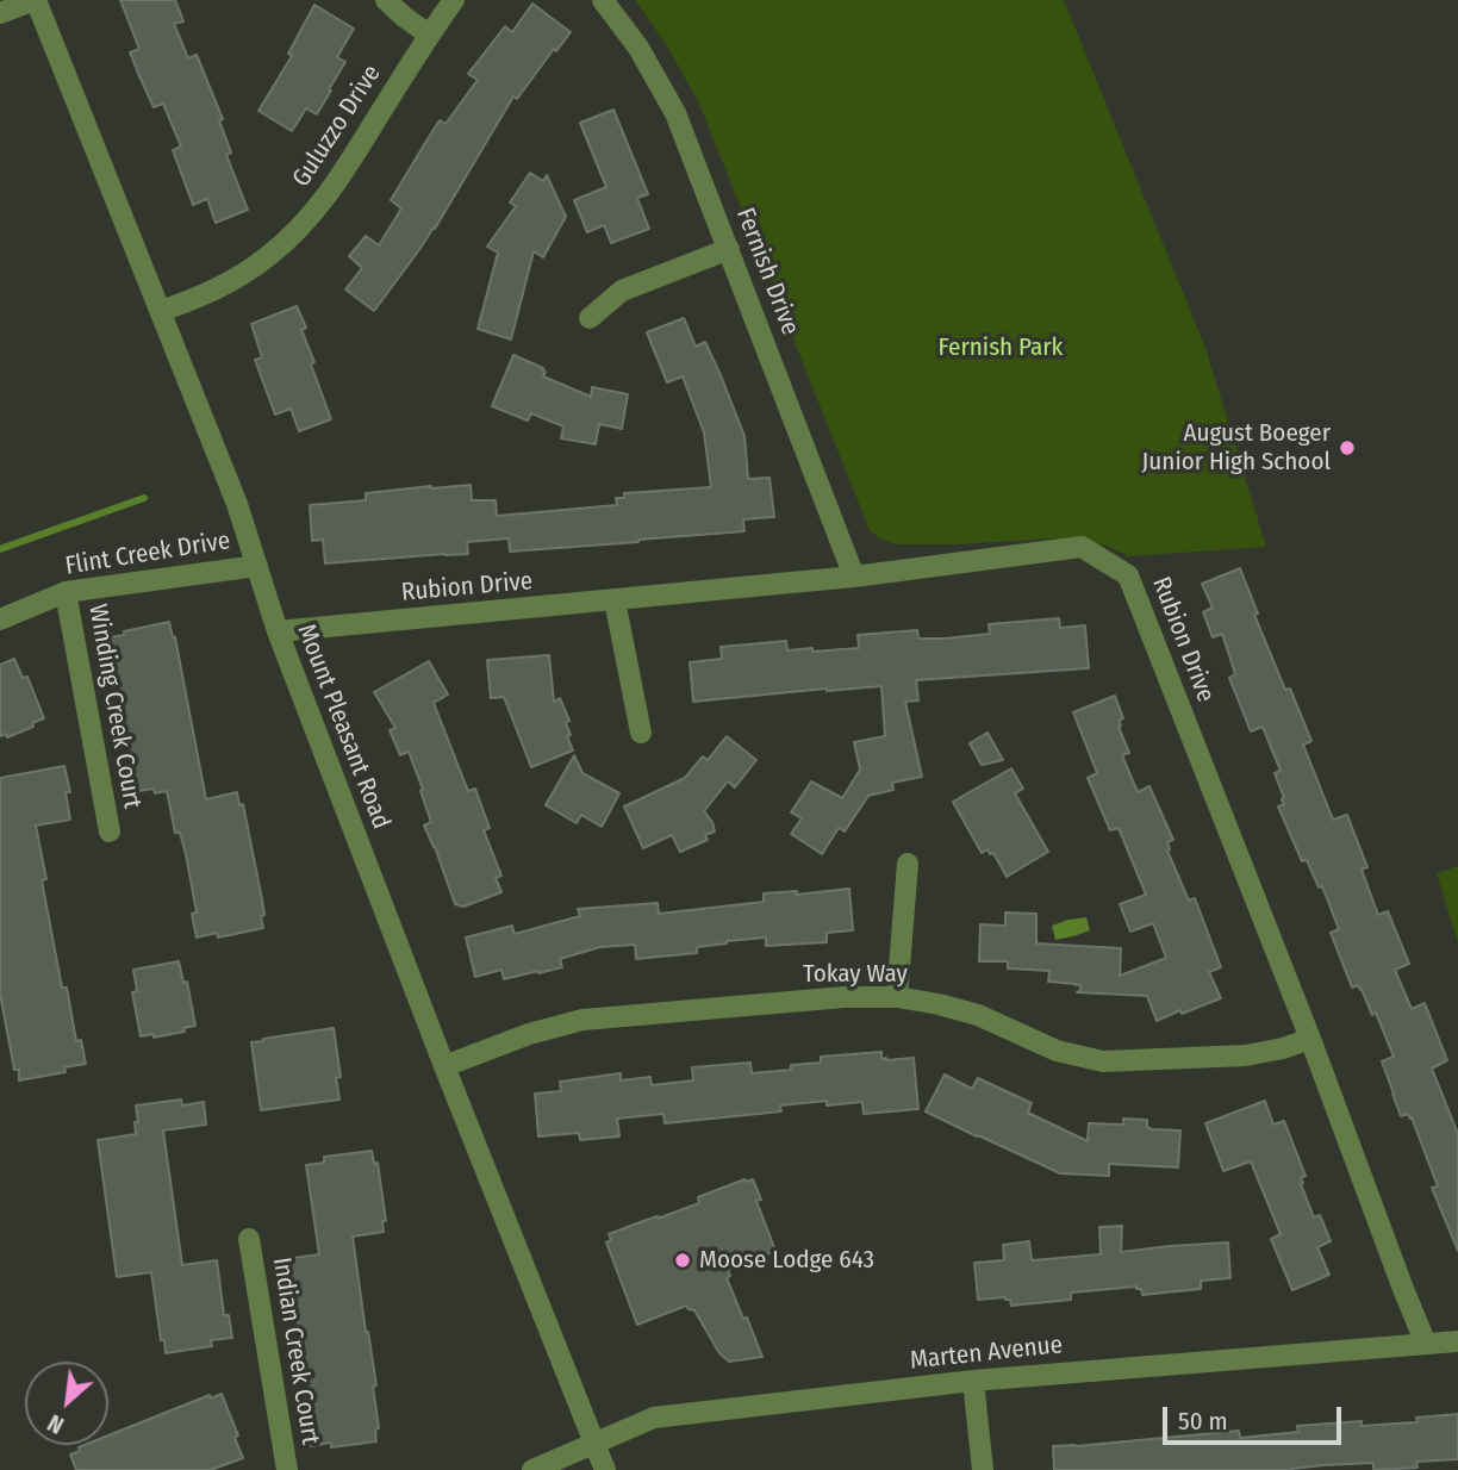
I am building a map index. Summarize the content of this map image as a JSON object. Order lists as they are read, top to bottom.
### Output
{
  "streets": {
    "street": [
      "Guluzzo Drive",
      "Fernish Drive",
      "Flint Creek Drive",
      "Rubion Drive",
      "Winding Creek Court",
      "Mount Pleasant Road",
      "Tokay Way",
      "Indian Creek Court",
      "Marten Avenue"
    ]
  },
  "crossings": [
    ["Guluzzo Drive", "Mount Pleasant Road"],
    ["Fernish Drive", "Rubion Drive"],
    ["Flint Creek Drive", "Winding Creek Court"],
    ["Flint Creek Drive", "Mount Pleasant Road"],
    ["Rubion Drive", "Mount Pleasant Road"],
    ["Rubion Drive", "Tokay Way"],
    ["Rubion Drive", "Marten Avenue"],
    ["Mount Pleasant Road", "Tokay Way"],
    ["Mount Pleasant Road", "Marten Avenue"]
  ],
  "parks": ["Fernish Park"],
  "places": ["August Boeger Junior High School", "Moose Lodge 643"],
  "scale_bar": "50 m",
  "north": "bottom left"
}
